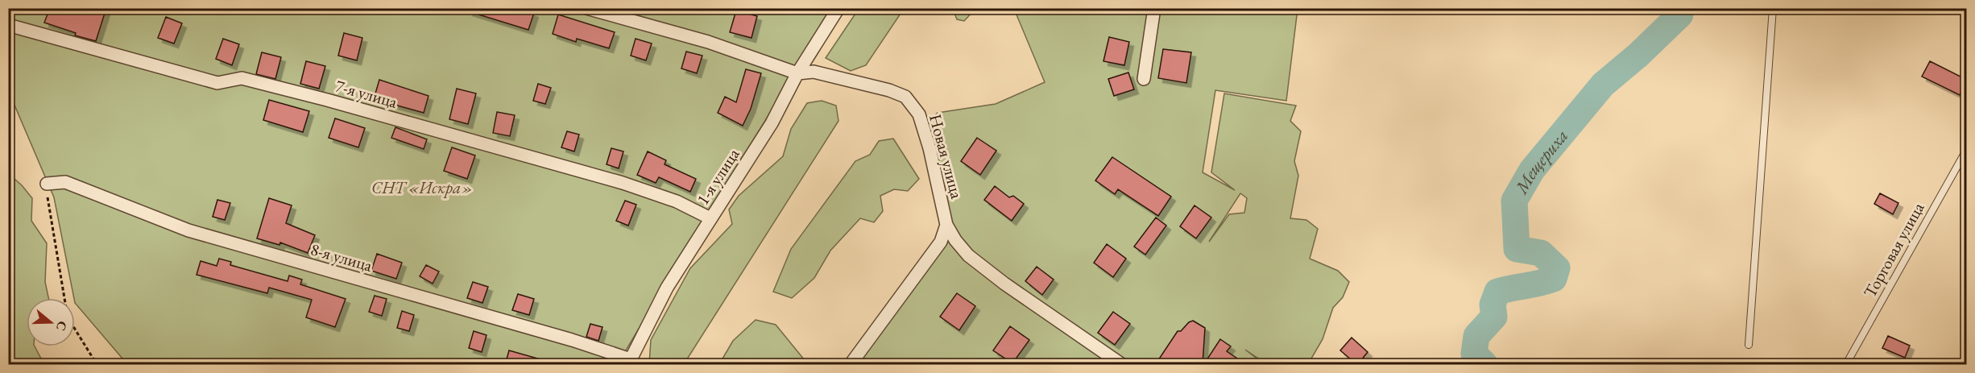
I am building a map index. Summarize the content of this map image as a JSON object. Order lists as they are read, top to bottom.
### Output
{
  "streets": {
    "street": [
      "7-я улица",
      "Новая улица",
      "1-я улица",
      "8-я улица"
    ],
    "lane": ["Торговая улица"]
  },
  "crossings": [
    ["7-я улица", "1-я улица"],
    ["Новая улица", "1-я улица"],
    ["1-я улица", "8-я улица"]
  ],
  "water": ["Мещериха"],
  "parks": ["СНТ «Искра»"],
  "north": "right"
}
